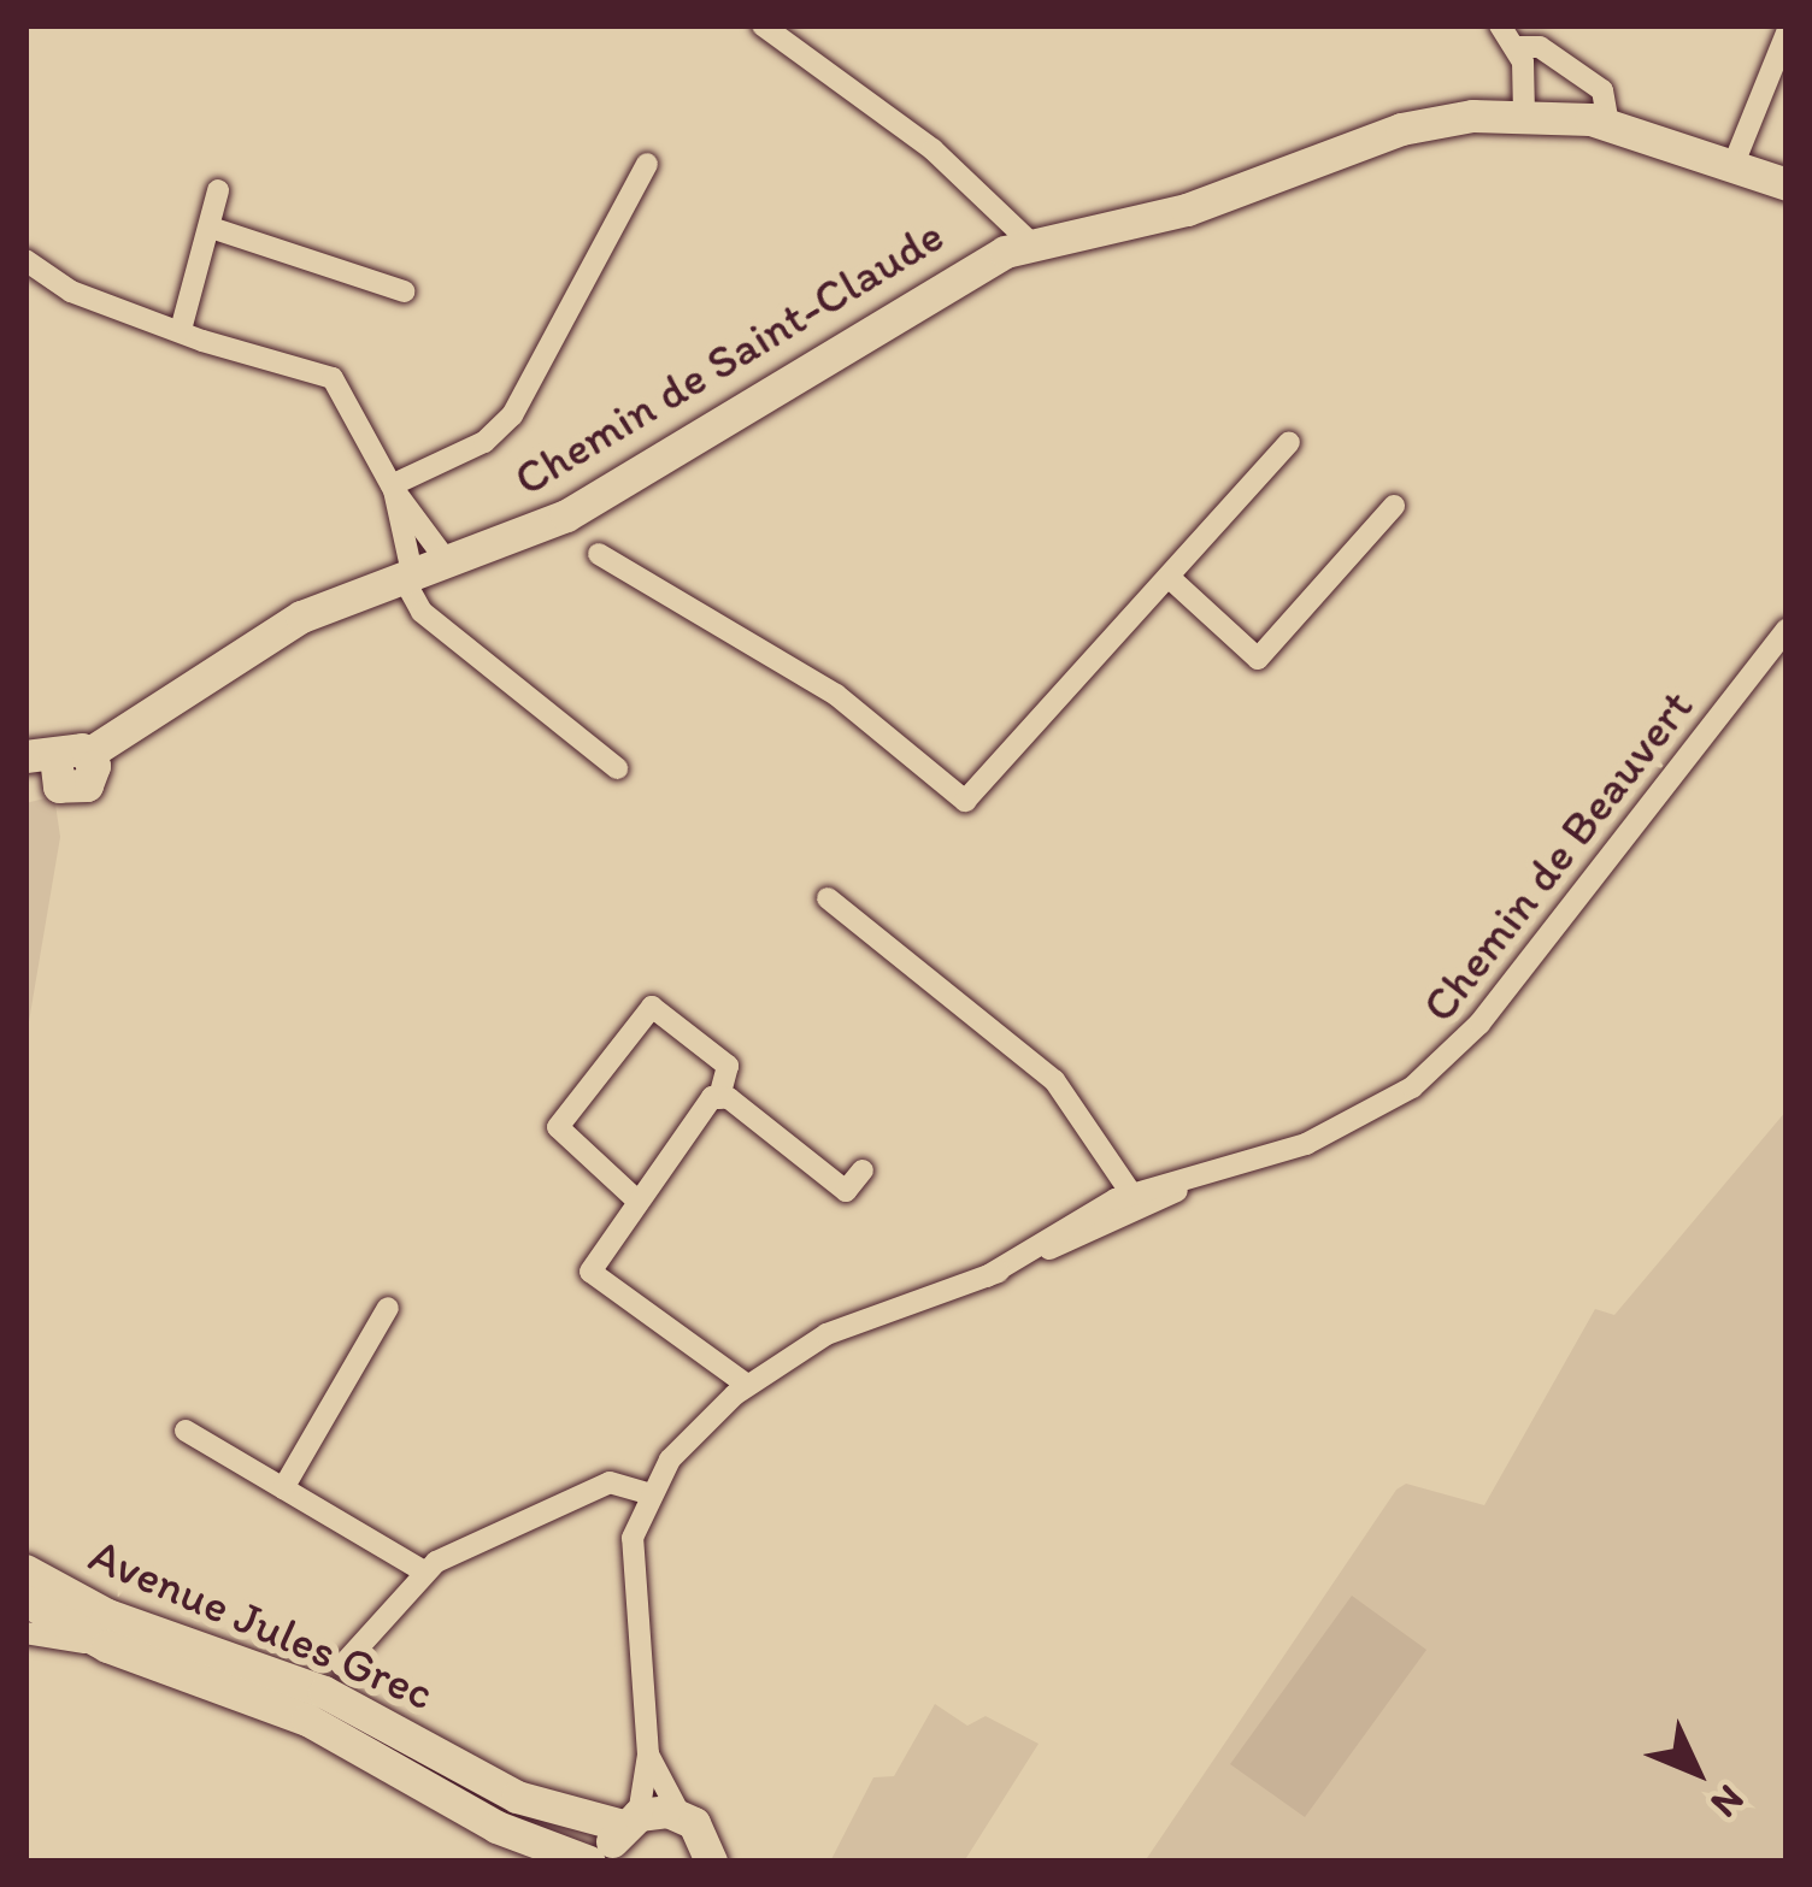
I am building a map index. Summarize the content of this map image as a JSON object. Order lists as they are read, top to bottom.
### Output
{
  "streets": {
    "street": ["Chemin de Saint-Claude", "Chemin de Beauvert", "Avenue Jules Grec"]
  },
  "north": "bottom right"
}
